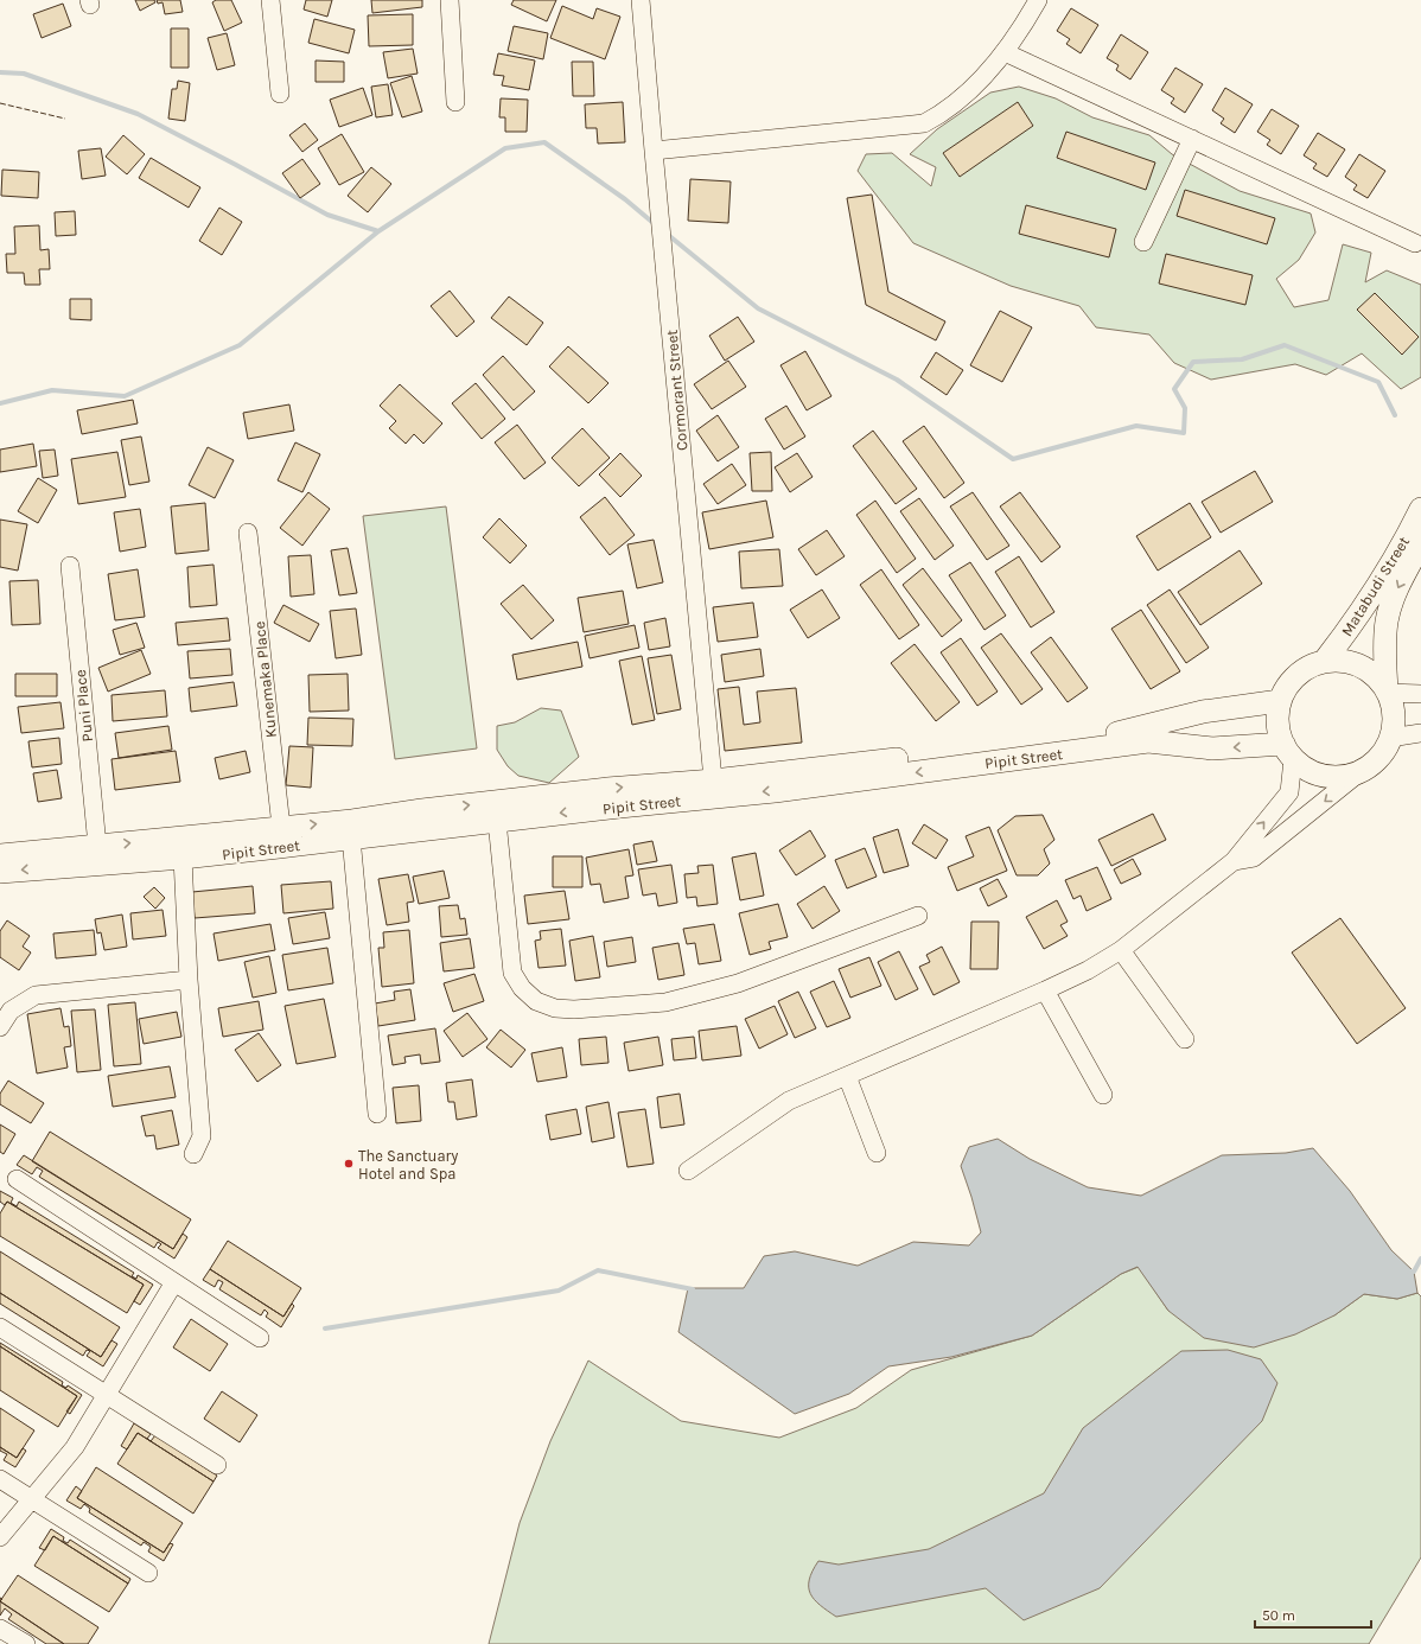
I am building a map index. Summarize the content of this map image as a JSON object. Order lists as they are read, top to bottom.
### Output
{
  "streets": {
    "main road": ["Matabudi Street", "Pipit Street"],
    "street": ["Cormorant Street", "Kunemaka Place", "Puni Place"]
  },
  "crossings": [
    ["Cormorant Street", "Pipit Street"],
    ["Matabudi Street", "Pipit Street"],
    ["Kunemaka Place", "Pipit Street"],
    ["Puni Place", "Pipit Street"]
  ],
  "places": ["The Sanctuary Hotel and Spa"],
  "scale_bar": "50 m"
}
